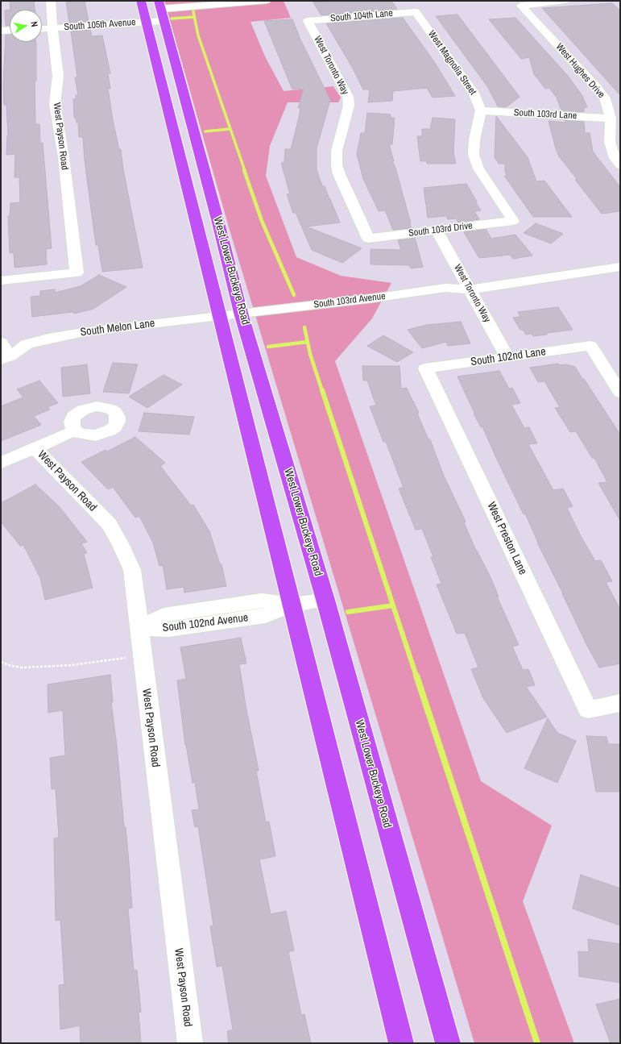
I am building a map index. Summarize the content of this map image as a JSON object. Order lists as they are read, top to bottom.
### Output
{
  "streets": {
    "main road": ["West Lower Buckeye Road"],
    "street": [
      "South 104th Lane",
      "South 105th Avenue",
      "West Magnolia Street",
      "West Toronto Way",
      "West Hughes Drive",
      "South 103rd Lane",
      "West Payson Road",
      "South 103rd Drive",
      "South 103rd Avenue",
      "South Melon Lane",
      "South 102nd Lane",
      "West Preston Lane",
      "South 102nd Avenue"
    ]
  },
  "crossings": [
    ["South 104th Lane", "West Magnolia Street"],
    ["South 104th Lane", "West Toronto Way"],
    ["South 105th Avenue", "West Payson Road"],
    ["South 105th Avenue", "West Lower Buckeye Road"],
    ["West Magnolia Street", "South 103rd Lane"],
    ["West Magnolia Street", "South 103rd Drive"],
    ["West Toronto Way", "South 103rd Drive"],
    ["West Toronto Way", "South 103rd Avenue"],
    ["West Toronto Way", "South 102nd Lane"],
    ["West Hughes Drive", "South 103rd Lane"],
    ["South 103rd Lane", "South 103rd Drive"],
    ["West Payson Road", "South 102nd Avenue"],
    ["West Lower Buckeye Road", "South 103rd Avenue"],
    ["West Lower Buckeye Road", "South Melon Lane"],
    ["West Lower Buckeye Road", "South 102nd Avenue"],
    ["South 103rd Avenue", "South Melon Lane"],
    ["South 102nd Lane", "West Preston Lane"]
  ],
  "north": "right"
}
